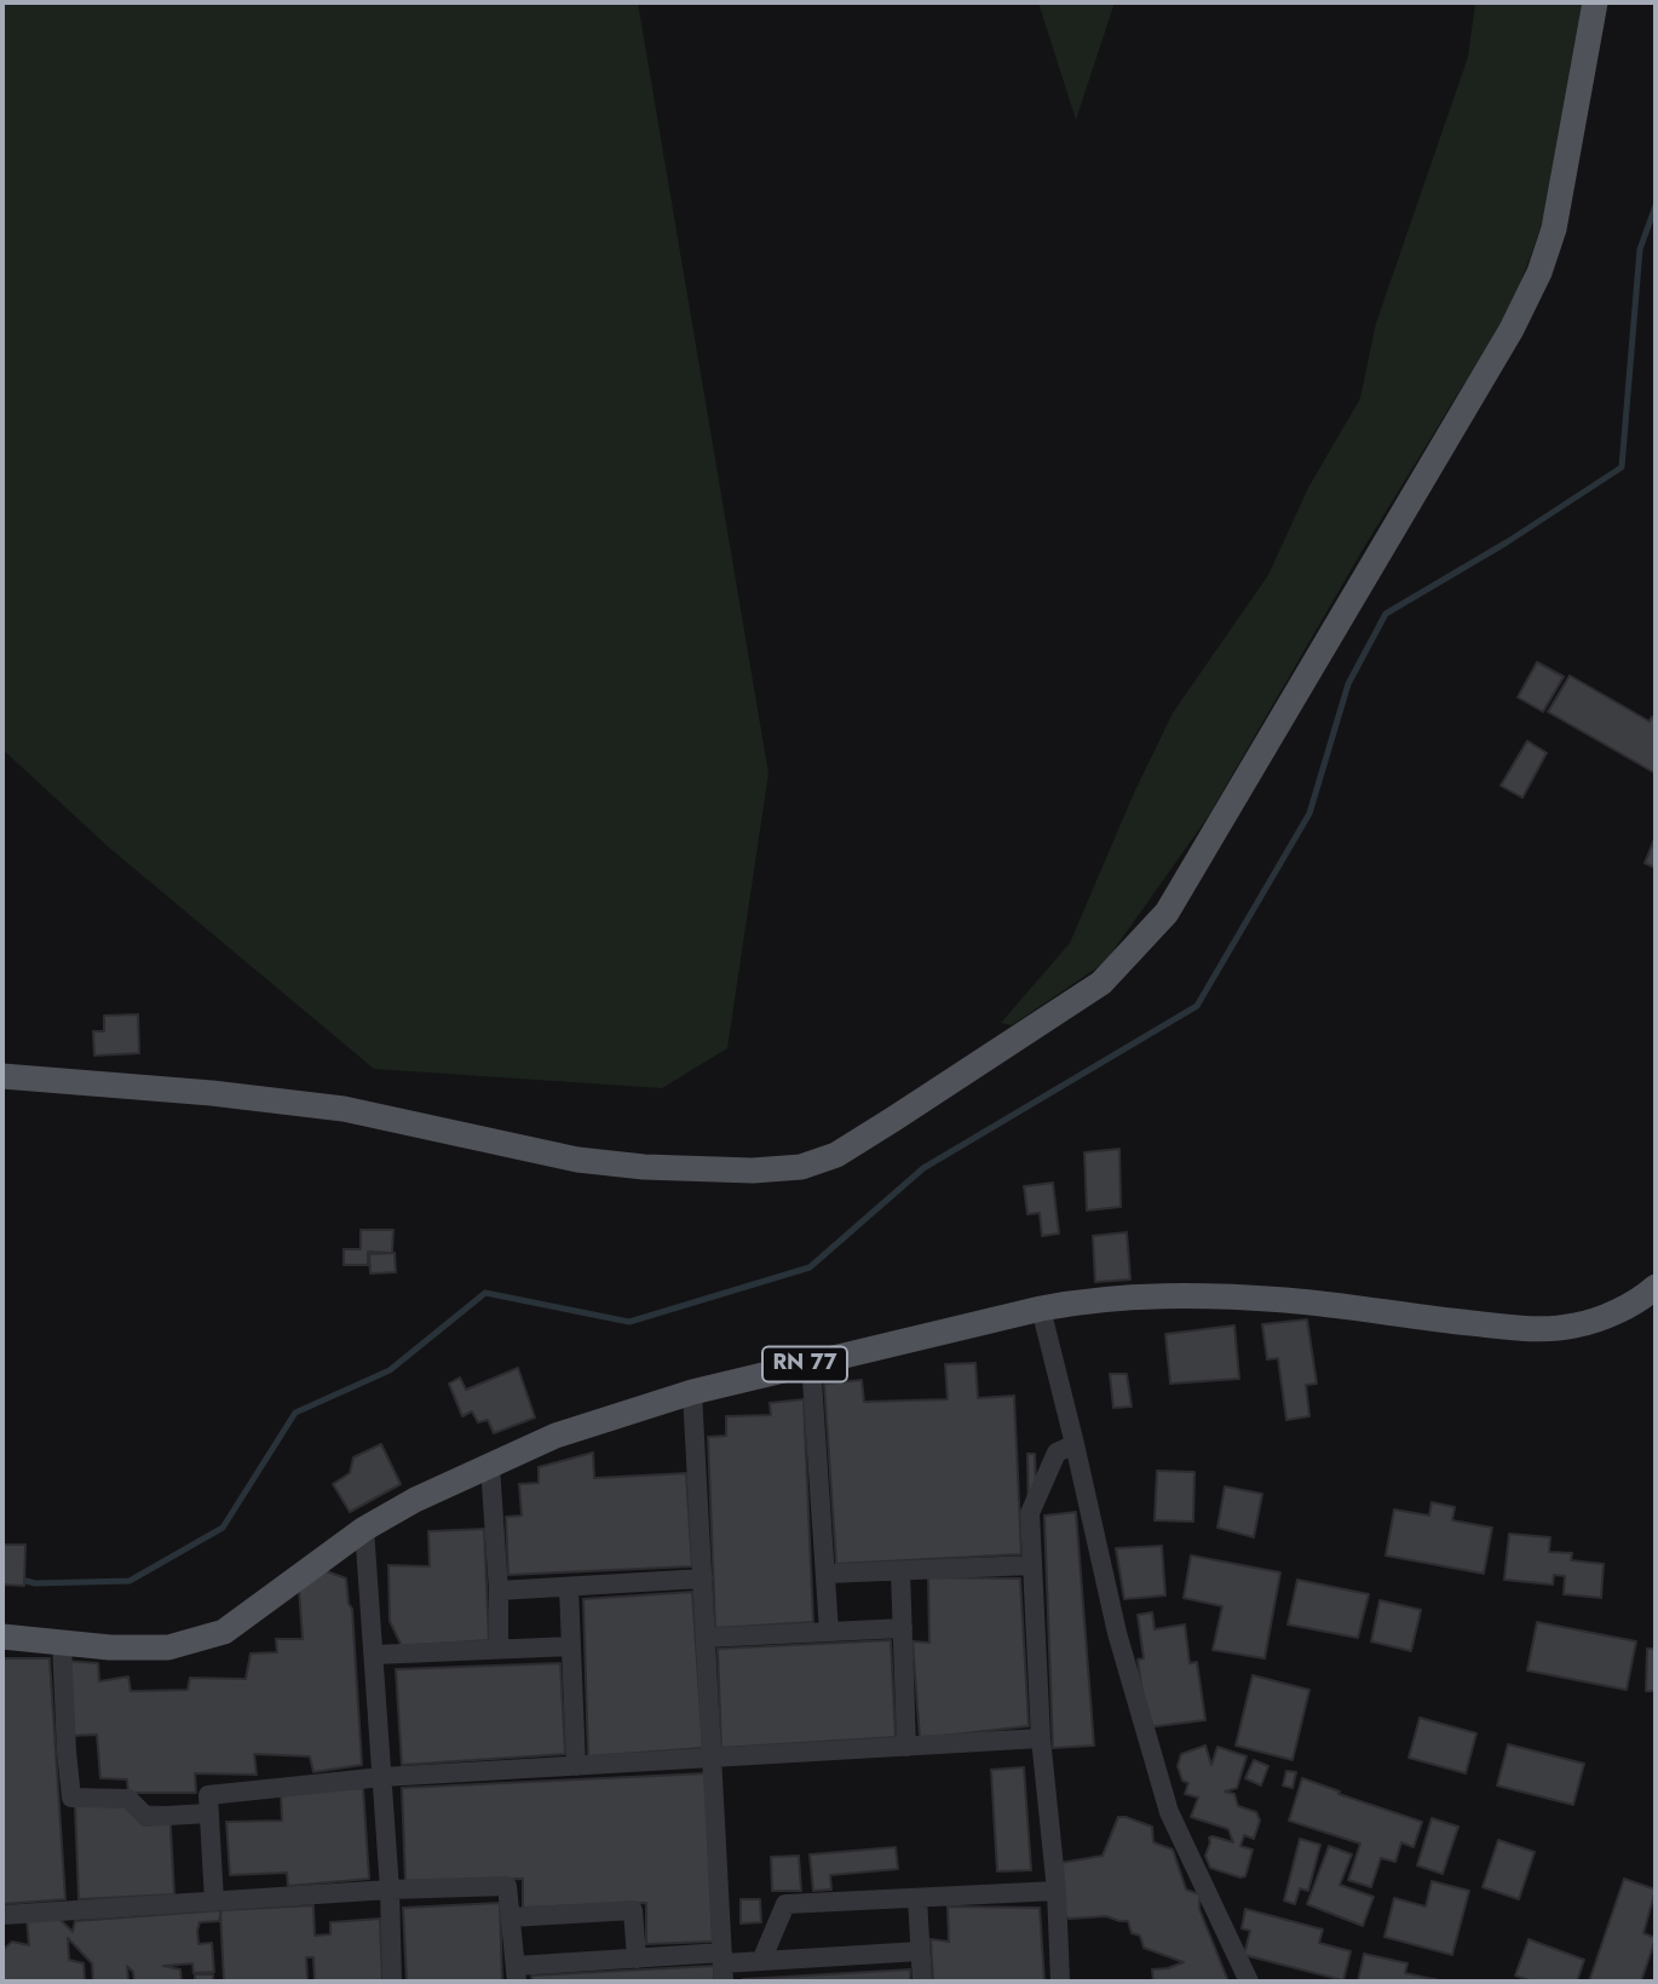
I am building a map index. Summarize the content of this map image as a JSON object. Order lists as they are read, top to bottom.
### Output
{
  "streets": {
    "main road": ["RN 77"]
  }
}
